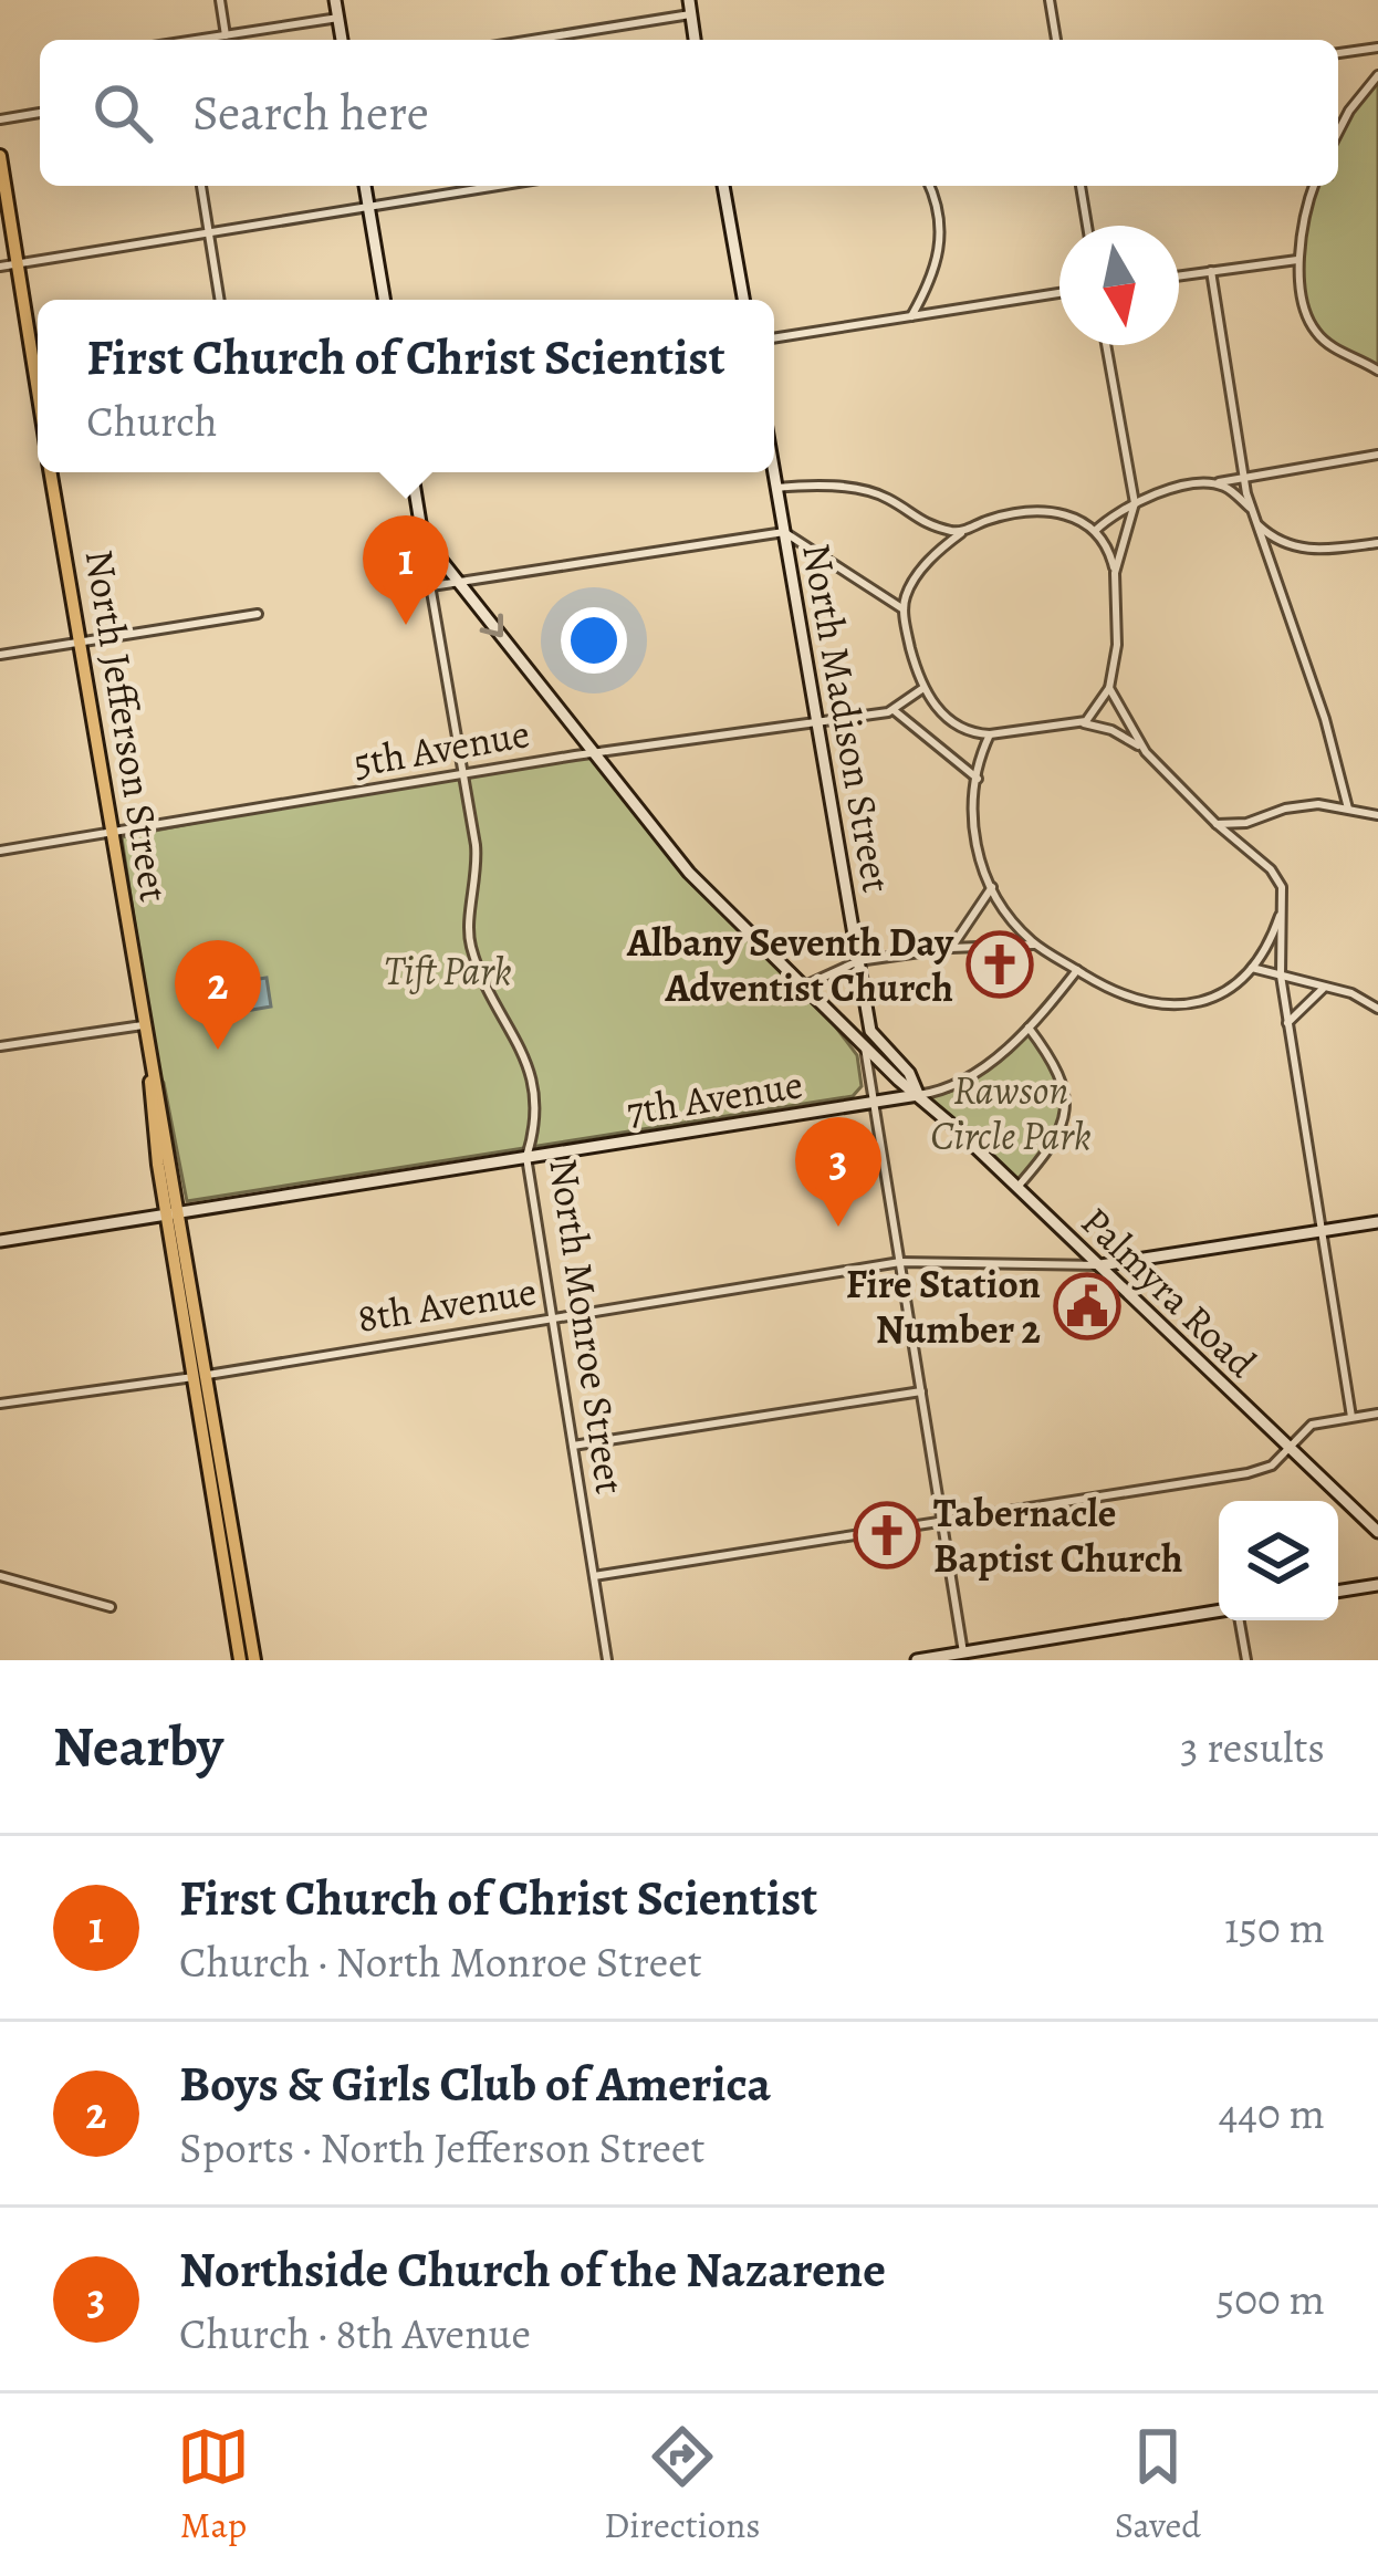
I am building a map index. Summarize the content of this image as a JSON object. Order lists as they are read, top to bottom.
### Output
{
  "streets": {
    "main road": [
      "North Madison Street",
      "North Jefferson Street",
      "7th Avenue",
      "Palmyra Road",
      "8th Avenue",
      "North Monroe Street"
    ],
    "street": ["5th Avenue"]
  },
  "crossings": [
    ["North Madison Street", "5th Avenue"],
    ["North Madison Street", "Palmyra Road"],
    ["North Jefferson Street", "5th Avenue"],
    ["North Jefferson Street", "7th Avenue"],
    ["North Jefferson Street", "8th Avenue"],
    ["5th Avenue", "Palmyra Road"],
    ["5th Avenue", "North Monroe Street"],
    ["7th Avenue", "Palmyra Road"],
    ["7th Avenue", "North Monroe Street"],
    ["Palmyra Road", "8th Avenue"],
    ["Palmyra Road", "North Monroe Street"],
    ["8th Avenue", "North Monroe Street"]
  ],
  "parks": ["Tift Park", "Rawson Circle Park"],
  "places": {
    "church": ["Albany Seventh Day Adventist Church", "Tabernacle Baptist Church"],
    "public building": ["Fire Station Number 2"]
  },
  "north": "bottom",
  "page": {
    "search": "Search here",
    "popup": ["First Church of Christ Scientist", "Church"],
    "pins": ["1", "2", "3"],
    "heading": ["Nearby", "3 results"],
    "list": [
      {
        "mark": "1",
        "name": "First Church of Christ Scientist",
        "note": "Church · North Monroe Street",
        "value": "150 m"
      },
      {
        "mark": "2",
        "name": "Boys & Girls Club of America",
        "note": "Sports · North Jefferson Street",
        "value": "440 m"
      },
      {
        "mark": "3",
        "name": "Northside Church of the Nazarene",
        "note": "Church · 8th Avenue",
        "value": "500 m"
      }
    ],
    "nav": ["Map", "Directions", "Saved"]
  }
}
